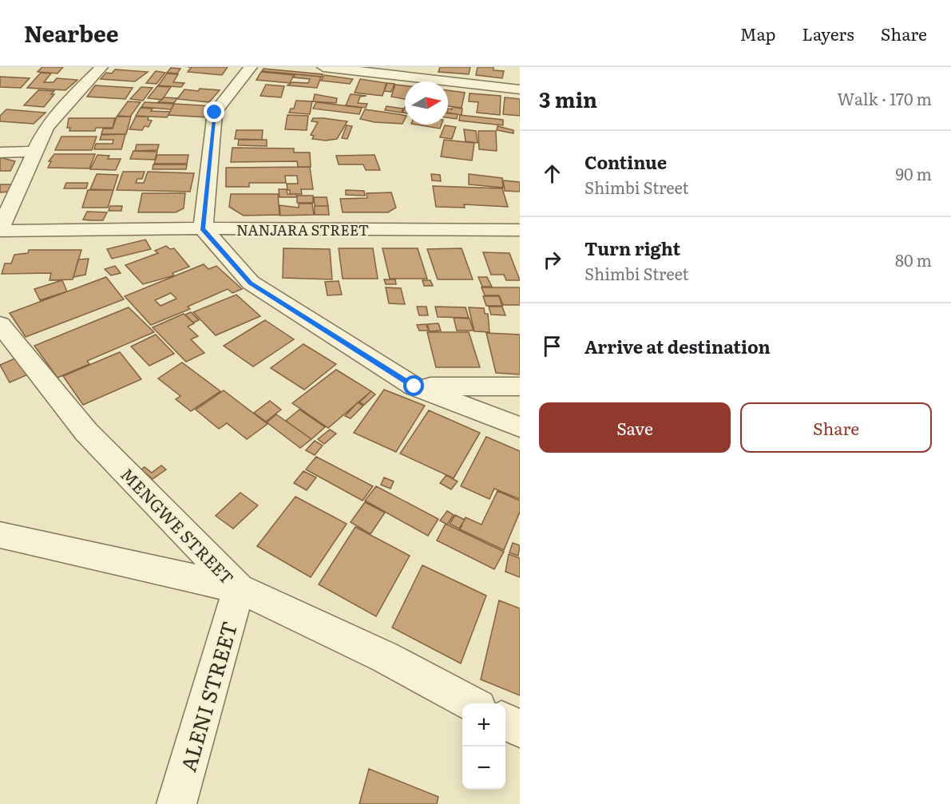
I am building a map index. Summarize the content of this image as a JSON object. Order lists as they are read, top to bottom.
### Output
{
  "streets": {
    "street": ["NANJARA STREET", "MENGWE STREET", "ALENI STREET"]
  },
  "crossings": [
    ["MENGWE STREET", "ALENI STREET"]
  ],
  "north": "right",
  "page": {
    "header": "Nearbee",
    "nav": ["Map", "Layers", "Share"],
    "heading": ["3 min", "Walk · 170 m"],
    "list": [
      ["Continue", "Shimbi Street", "90 m"],
      ["Turn right", "Shimbi Street", "80 m"],
      "Arrive at destination"
    ],
    "buttons": ["Save", "Share"],
    "map_buttons": ["+", "−"]
  }
}
